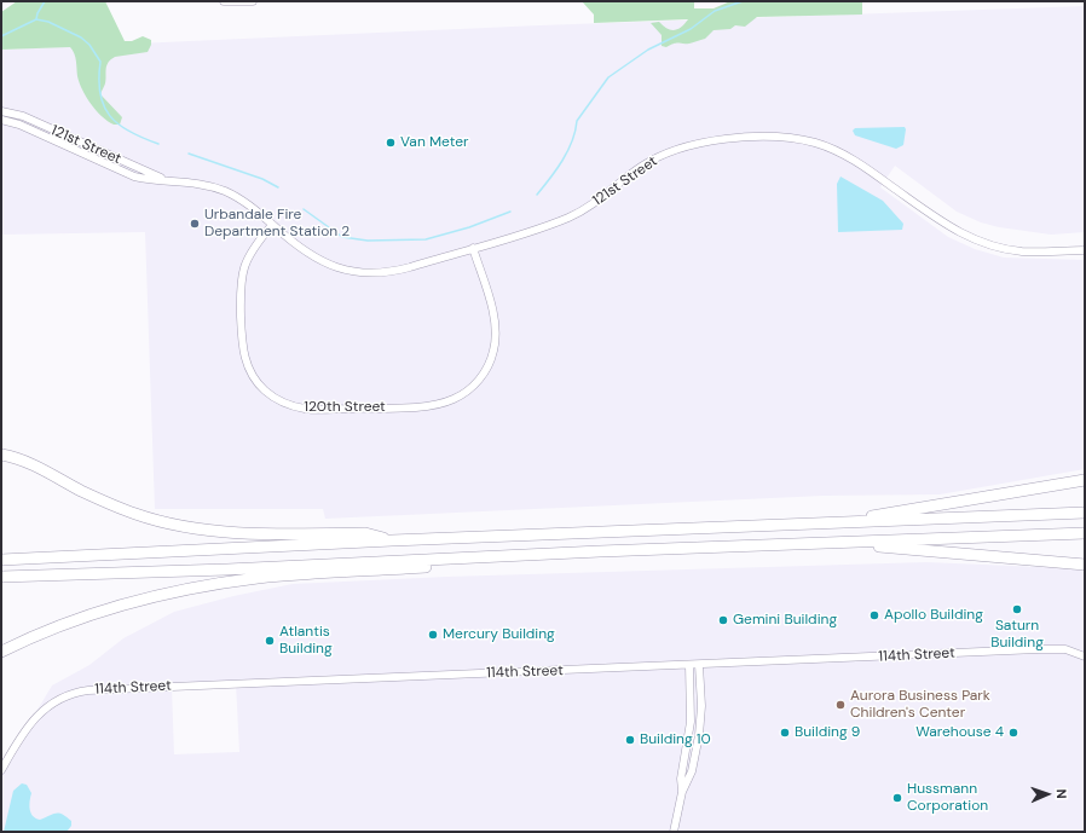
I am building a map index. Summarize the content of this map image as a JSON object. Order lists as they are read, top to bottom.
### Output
{
  "streets": {
    "street": ["121st Street", "120th Street", "114th Street"]
  },
  "crossings": [
    ["121st Street", "120th Street"]
  ],
  "places": [
    "Van Meter",
    "Urbandale Fire Department Station 2",
    "Saturn Building",
    "Apollo Building",
    "Gemini Building",
    "Mercury Building",
    "Atlantis Building",
    "Aurora Business Park Children's Center",
    "Building 9",
    "Warehouse 4",
    "Building 10",
    "Hussmann Corporation"
  ],
  "north": "right"
}
